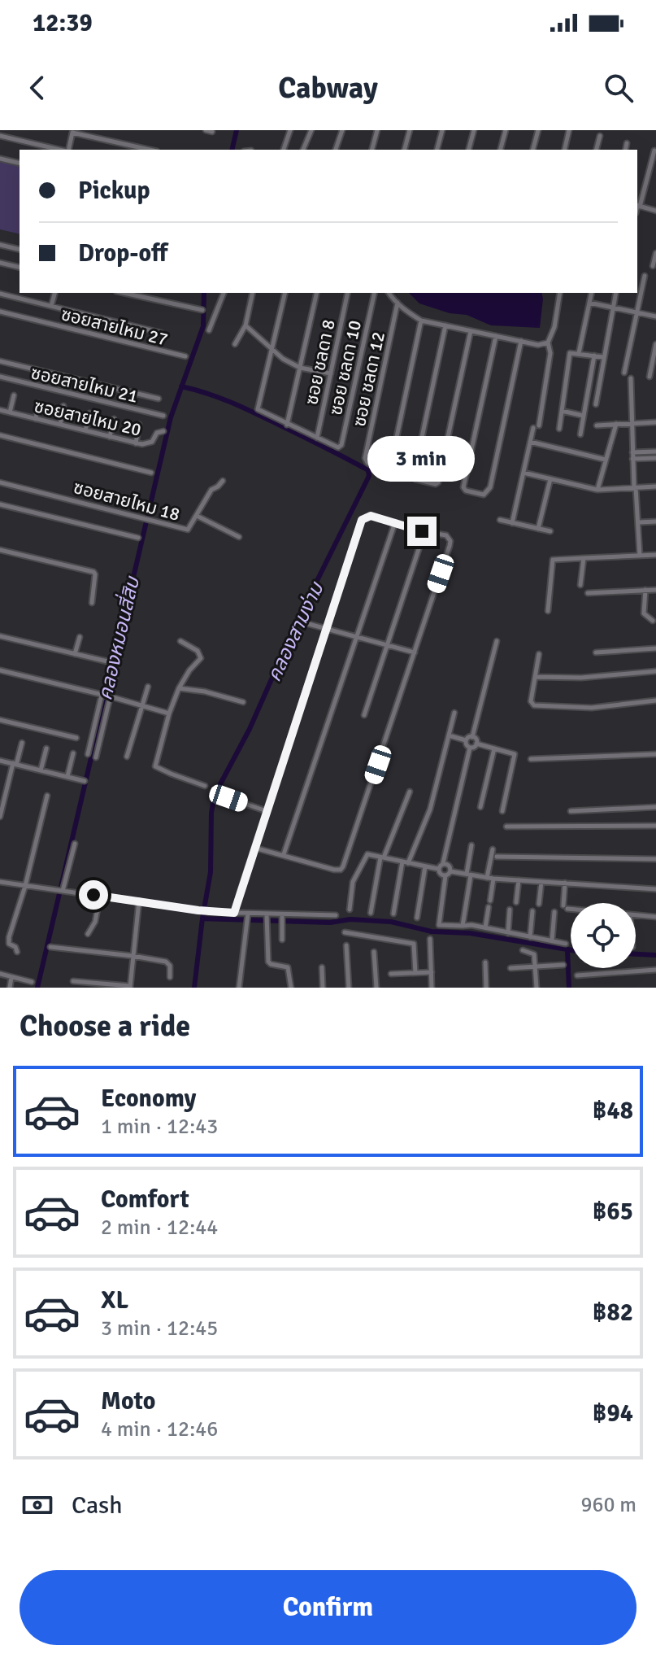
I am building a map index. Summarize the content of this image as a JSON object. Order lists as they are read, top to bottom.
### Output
{
  "streets": {
    "street": [
      "ซอยสายไหม 27",
      "ซอย ชลดา 8",
      "ซอย ชลดา 10",
      "ซอย ชลดา 12",
      "ซอยสายไหม 21",
      "ซอยสายไหม 20",
      "ซอยสายไหม 18"
    ]
  },
  "crossings": [
    ["ซอย ชลดา 8", "ซอย ชลดา 10"]
  ],
  "water": ["คลองสามง่าม", "คลองหมอนสี่สิบ"],
  "page": {
    "status": "12:39",
    "header": "Cabway",
    "banner": ["Pickup", "Drop-off"],
    "bubble": "3 min",
    "heading": "Choose a ride",
    "list": [
      {
        "name": "Economy",
        "note": "1 min · 12:43",
        "value": "฿48"
      },
      {
        "name": "Comfort",
        "note": "2 min · 12:44",
        "value": "฿65"
      },
      {
        "name": "XL",
        "note": "3 min · 12:45",
        "value": "฿82"
      },
      {
        "name": "Moto",
        "note": "4 min · 12:46",
        "value": "฿94"
      }
    ],
    "pay": ["Cash", "960 m"],
    "buttons": "Confirm"
  }
}
